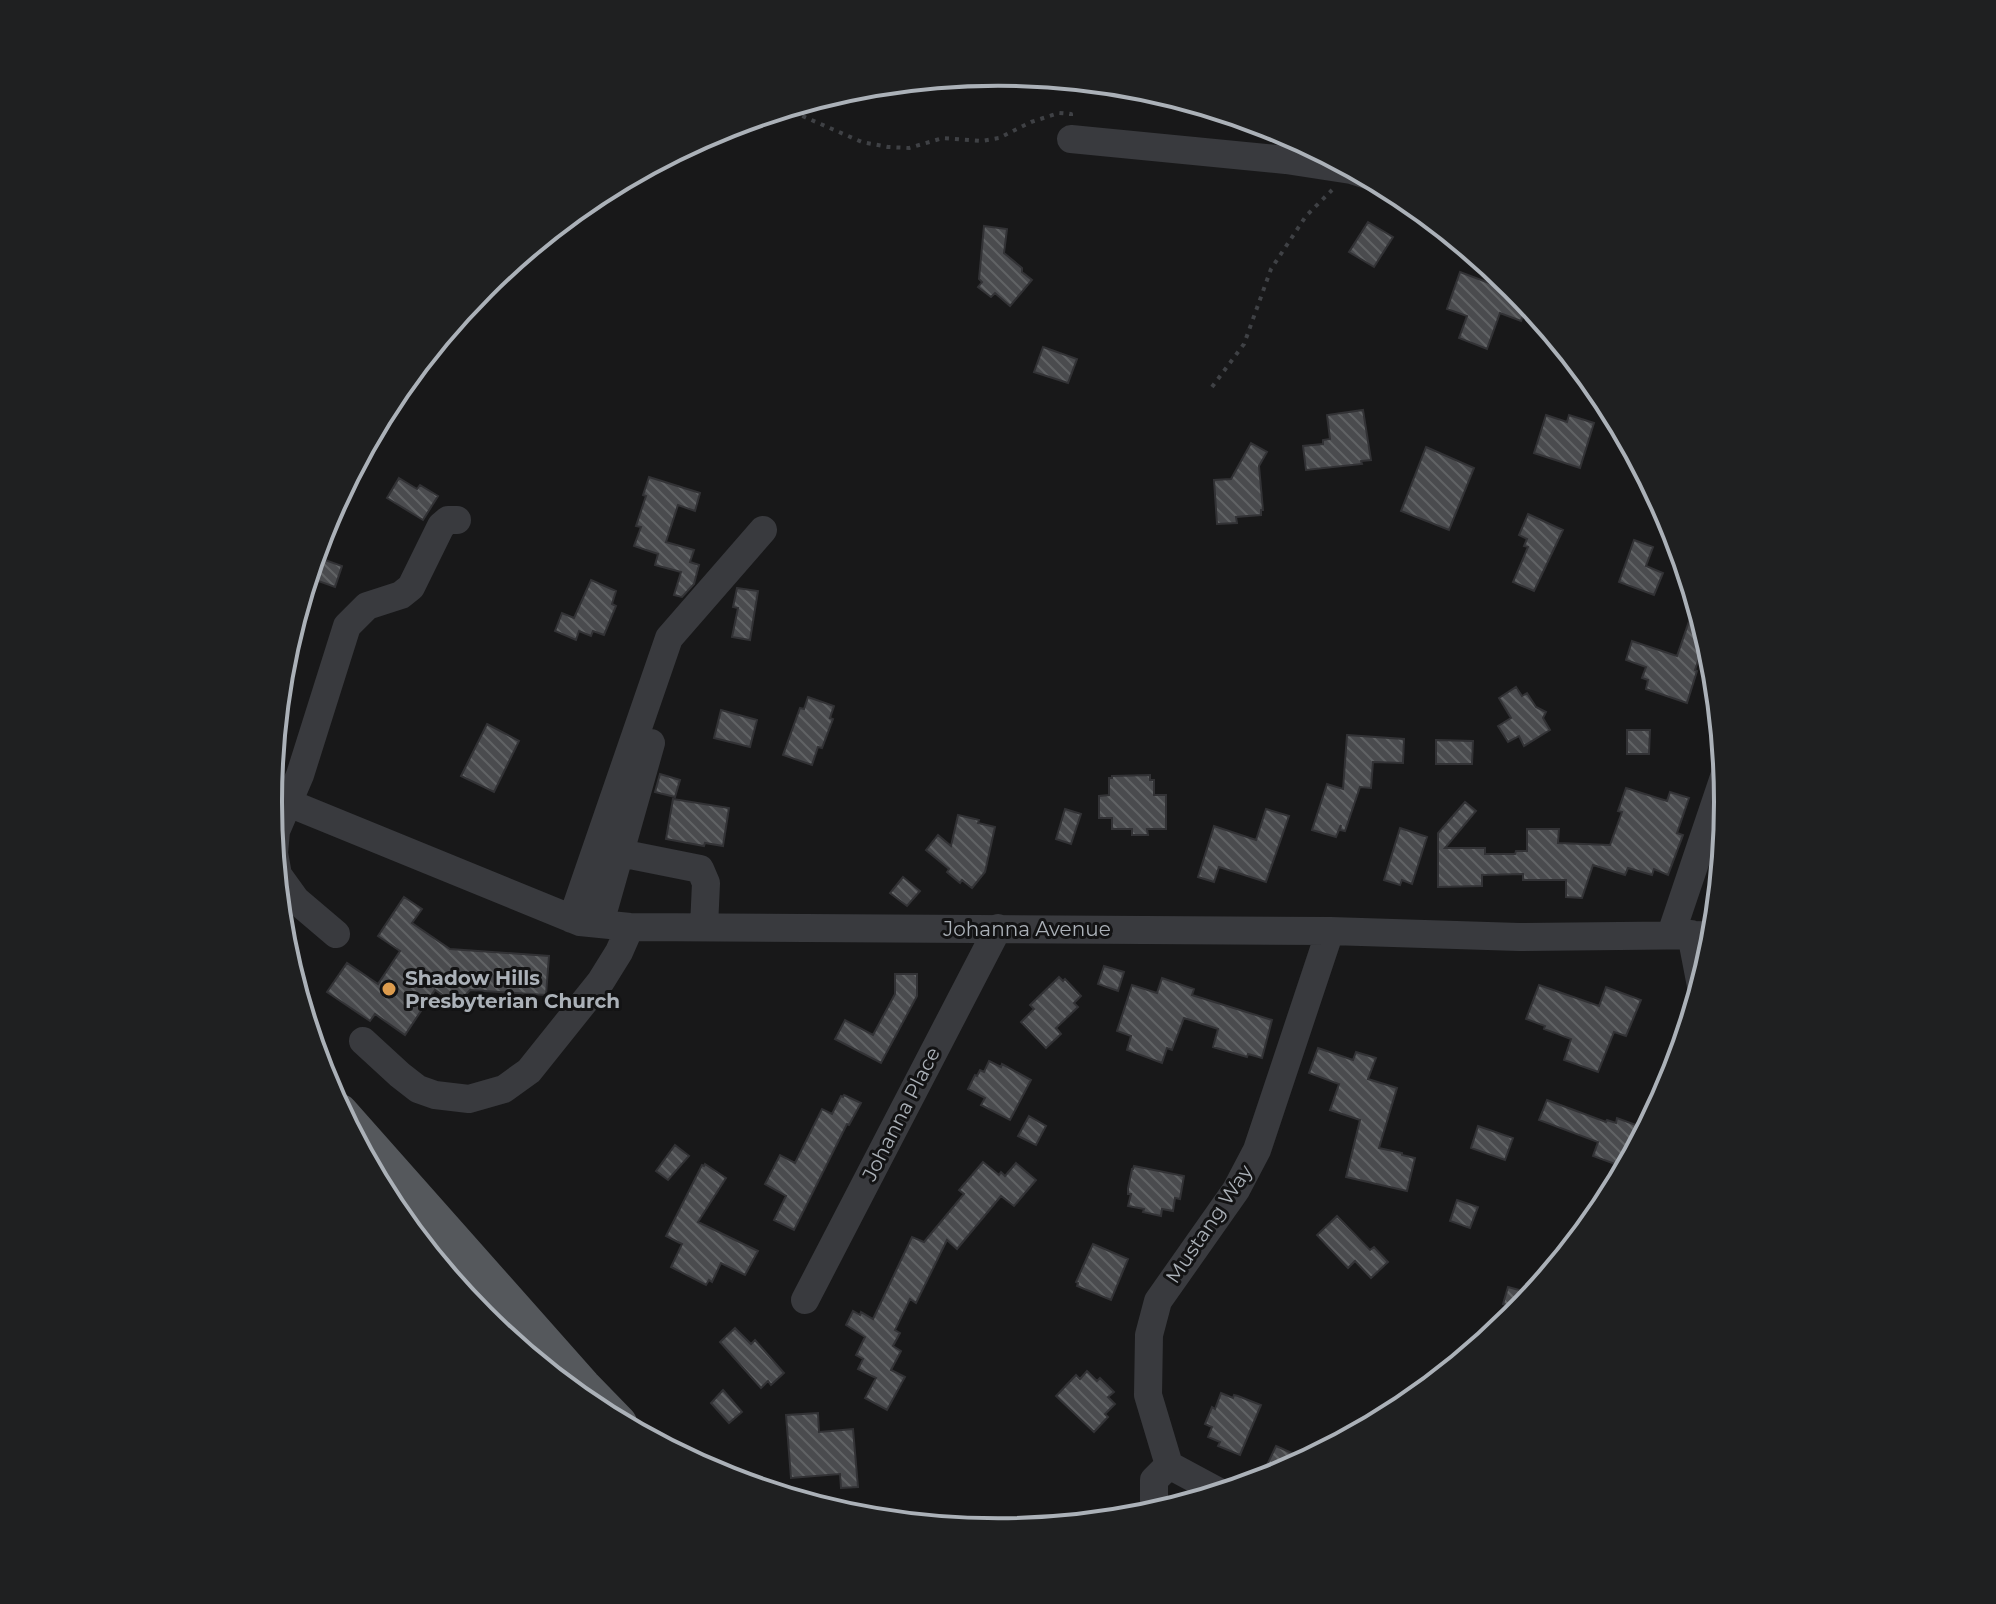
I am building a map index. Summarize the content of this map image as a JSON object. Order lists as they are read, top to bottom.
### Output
{
  "streets": {
    "street": ["Johanna Avenue", "Johanna Place", "Mustang Way"]
  },
  "crossings": [
    ["Johanna Avenue", "Johanna Place"],
    ["Johanna Avenue", "Mustang Way"]
  ],
  "places": ["Shadow Hills Presbyterian Church"]
}
